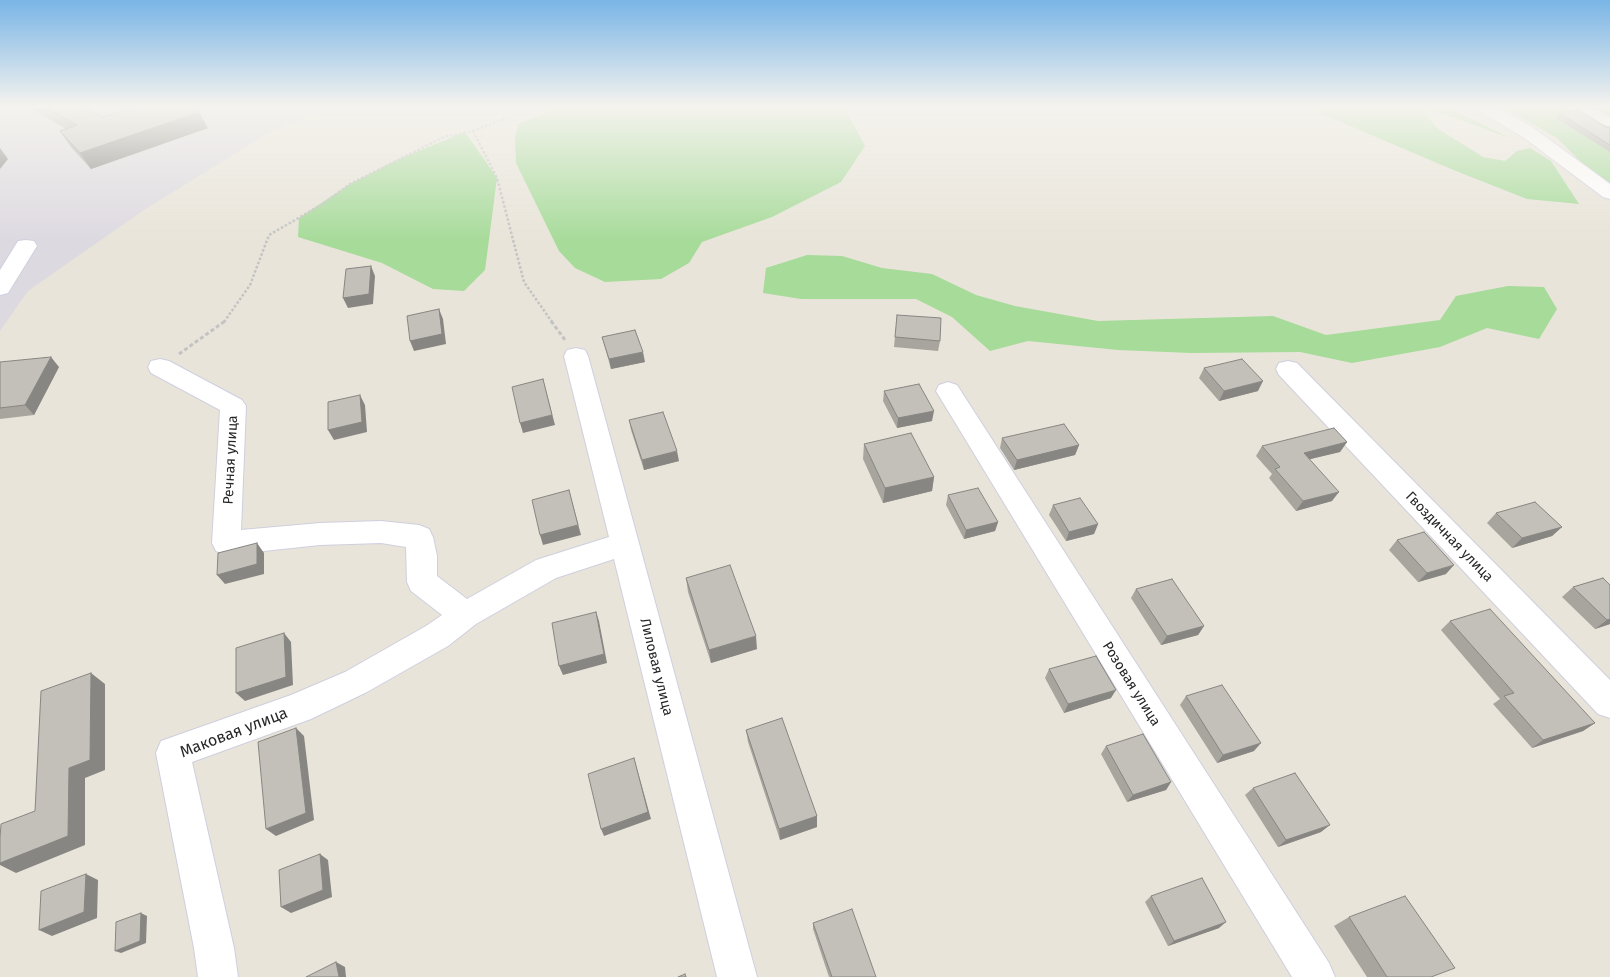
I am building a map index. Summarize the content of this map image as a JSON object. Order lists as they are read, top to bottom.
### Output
{
  "streets": {
    "street": [
      "Речная улица",
      "Гвоздичная улица",
      "Лиловая улица",
      "Розовая улица",
      "Маковая улица"
    ]
  },
  "crossings": [
    ["Речная улица", "Маковая улица"],
    ["Лиловая улица", "Маковая улица"]
  ]
}
